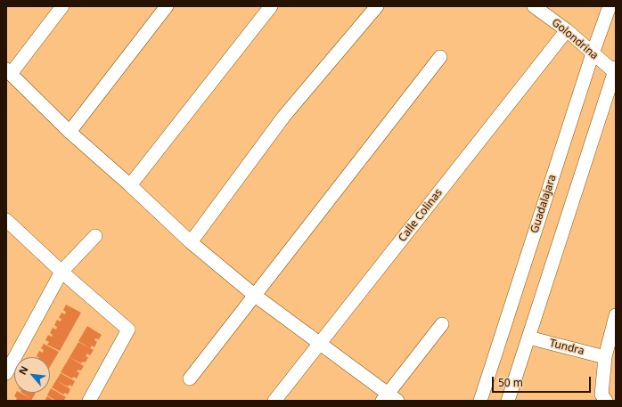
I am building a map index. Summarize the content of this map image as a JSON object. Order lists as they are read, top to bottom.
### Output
{
  "streets": {
    "street": [
      "Golondrina",
      "Guadalajara",
      "Calle Colinas",
      "Tundra"
    ]
  },
  "crossings": [
    ["Golondrina", "Guadalajara"],
    ["Golondrina", "Calle Colinas"]
  ],
  "scale_bar": "50 m",
  "north": "top left"
}
